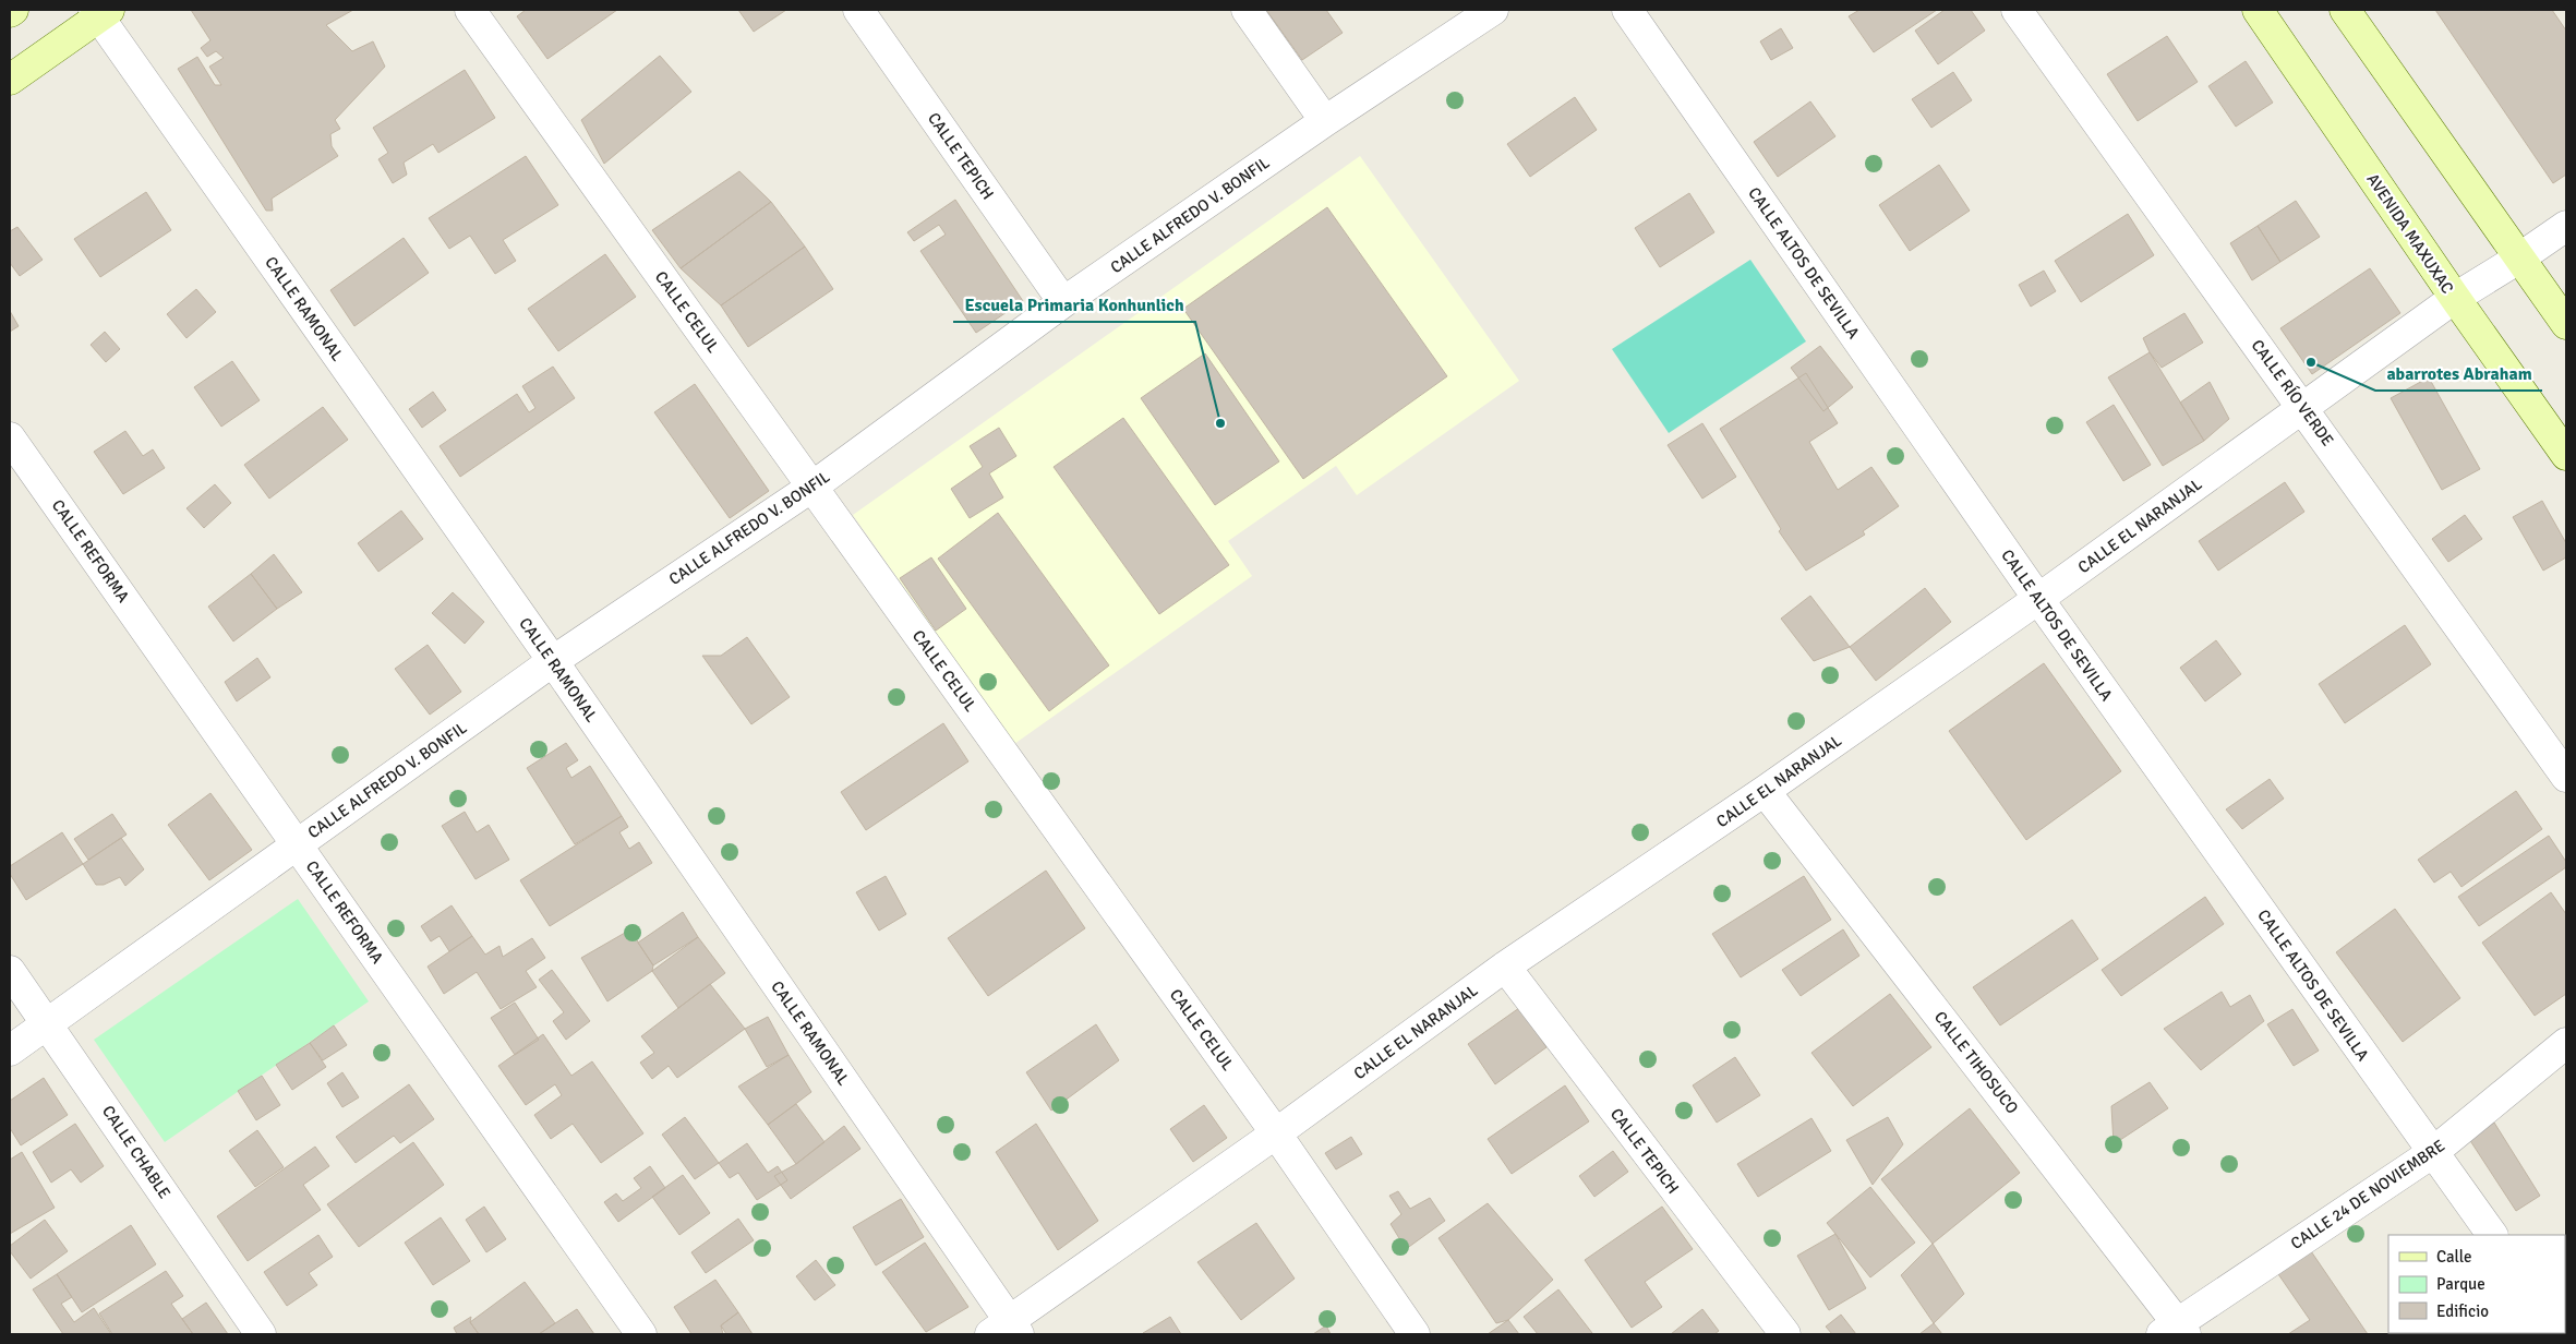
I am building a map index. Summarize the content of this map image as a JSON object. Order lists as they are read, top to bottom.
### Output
{
  "streets": {
    "main road": ["AVENIDA MAXUXAC"],
    "street": [
      "CALLE TEPICH",
      "CALLE ALFREDO V. BONFIL",
      "CALLE ALTOS DE SEVILLA",
      "CALLE RAMONAL",
      "CALLE CELUL",
      "CALLE RÍO VERDE",
      "CALLE EL NARANJAL",
      "CALLE REFORMA",
      "CALLE TIHOSUCO",
      "CALLE CHABLE",
      "CALLE 24 DE NOVIEMBRE"
    ]
  },
  "crossings": [
    ["CALLE TEPICH", "CALLE ALFREDO V. BONFIL"],
    ["CALLE TEPICH", "CALLE EL NARANJAL"],
    ["CALLE ALFREDO V. BONFIL", "CALLE RAMONAL"],
    ["CALLE ALFREDO V. BONFIL", "CALLE CELUL"],
    ["CALLE ALFREDO V. BONFIL", "CALLE REFORMA"],
    ["CALLE ALFREDO V. BONFIL", "CALLE CHABLE"],
    ["AVENIDA MAXUXAC", "CALLE EL NARANJAL"],
    ["CALLE ALTOS DE SEVILLA", "CALLE EL NARANJAL"],
    ["CALLE ALTOS DE SEVILLA", "CALLE 24 DE NOVIEMBRE"],
    ["CALLE RAMONAL", "CALLE EL NARANJAL"],
    ["CALLE CELUL", "CALLE EL NARANJAL"],
    ["CALLE RÍO VERDE", "CALLE EL NARANJAL"],
    ["CALLE EL NARANJAL", "CALLE TIHOSUCO"],
    ["CALLE TIHOSUCO", "CALLE 24 DE NOVIEMBRE"]
  ],
  "places": ["abarrotes Abraham", "Escuela Primaria Konhunlich"],
  "legend": ["Calle", "Parque", "Edificio"]
}
